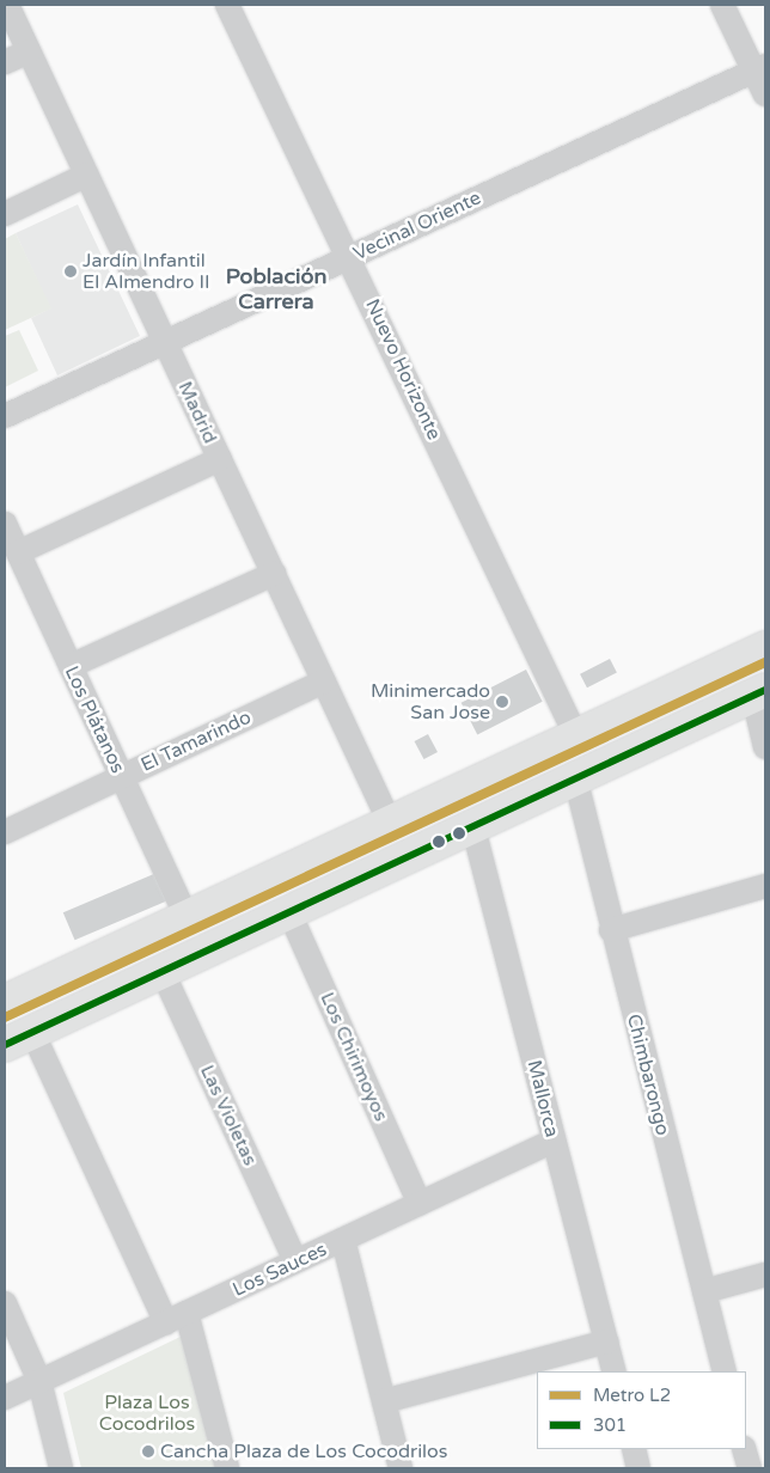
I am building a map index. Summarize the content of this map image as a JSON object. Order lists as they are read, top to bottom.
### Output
{
  "streets": {
    "street": [
      "Vecinal Oriente",
      "Nuevo Horizonte",
      "Madrid",
      "Los Plátanos",
      "El Tamarindo",
      "Los Chirimoyos",
      "Chimbarongo",
      "Mallorca",
      "Las Violetas",
      "Los Sauces"
    ]
  },
  "crossings": [
    ["Vecinal Oriente", "Nuevo Horizonte"],
    ["Vecinal Oriente", "Madrid"],
    ["Madrid", "El Tamarindo"],
    ["Los Plátanos", "El Tamarindo"],
    ["Los Chirimoyos", "Los Sauces"],
    ["Mallorca", "Los Sauces"],
    ["Las Violetas", "Los Sauces"]
  ],
  "districts": ["Población Carrera"],
  "parks": ["Plaza Los Cocodrilos"],
  "places": ["Jardín Infantil El Almendro II", "Minimercado San Jose", "Cancha Plaza de Los Cocodrilos"],
  "lines": ["metro line L2", "transit line 301"],
  "legend": ["Metro L2", "301"]
}
